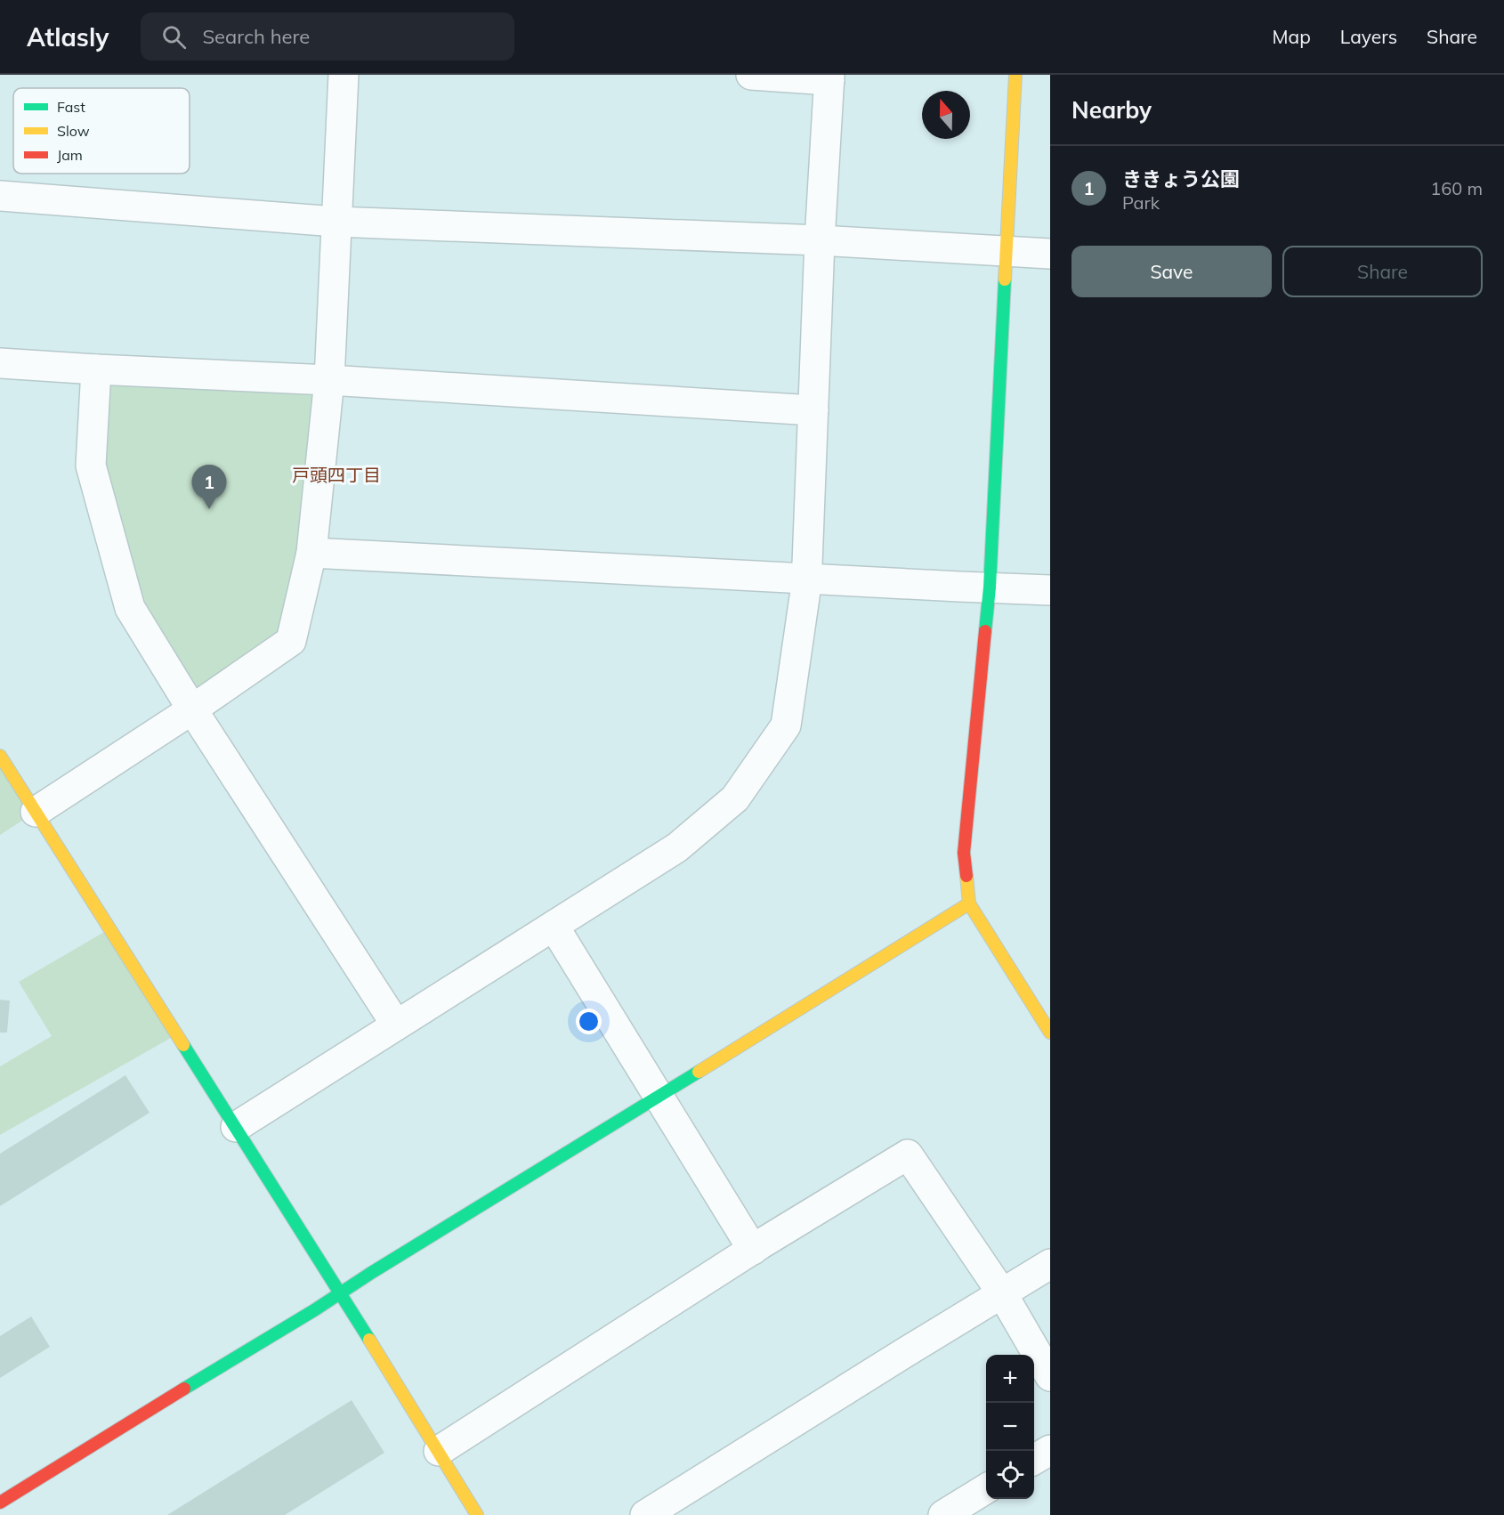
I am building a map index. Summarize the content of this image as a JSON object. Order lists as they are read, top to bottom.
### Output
{
  "districts": ["戸頭四丁目"],
  "legend": ["Fast", "Slow", "Jam"],
  "north": "top",
  "page": {
    "header": "Atlasly",
    "search": "Search here",
    "nav": ["Map", "Layers", "Share"],
    "heading": "Nearby",
    "list": [
      {
        "mark": "1",
        "name": "ききょう公園",
        "note": "Park",
        "value": "160 m"
      }
    ],
    "buttons": ["Save", "Share"],
    "pins": "1",
    "map_buttons": ["+", "−"]
  }
}
